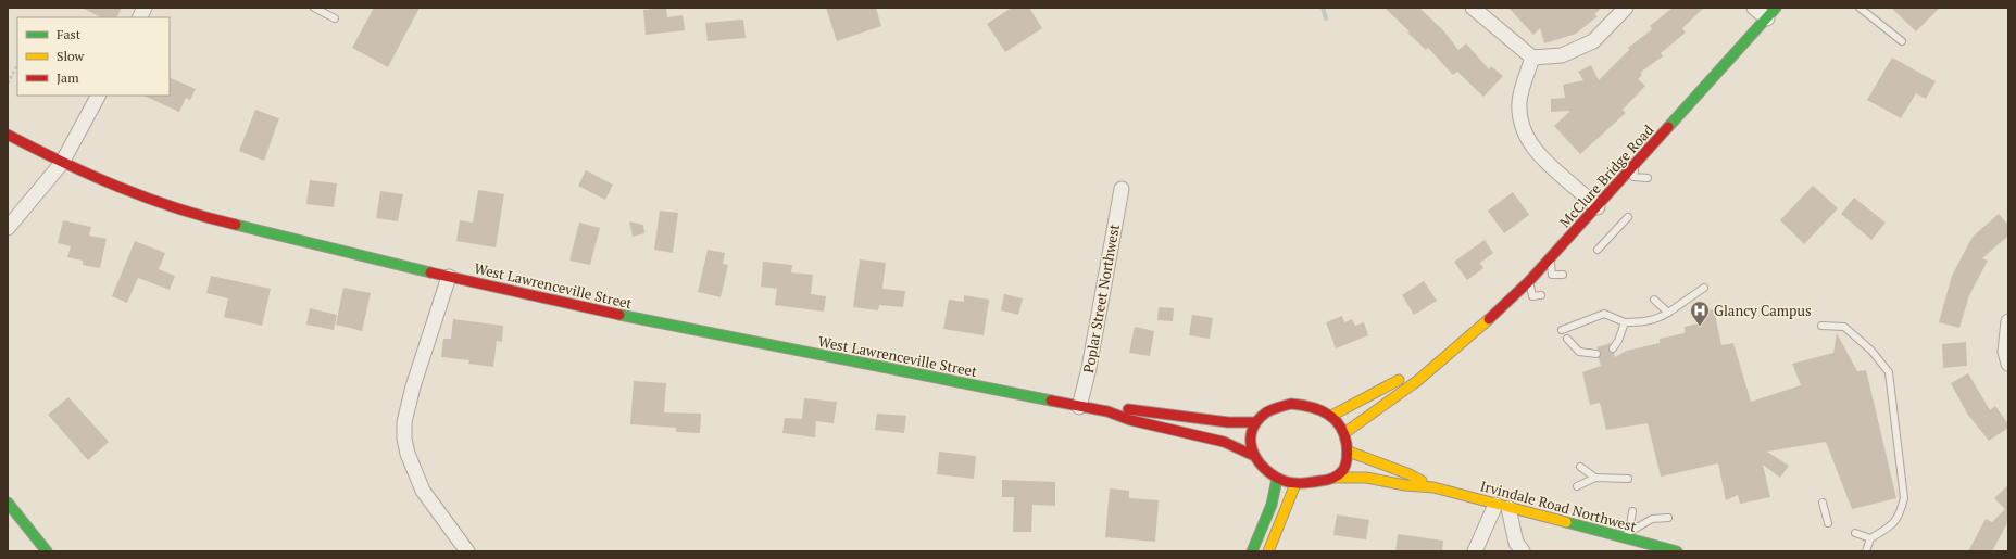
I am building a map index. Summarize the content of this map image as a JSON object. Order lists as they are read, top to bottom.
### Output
{
  "streets": {
    "street": [
      "McClure Bridge Road",
      "West Lawrenceville Street",
      "Poplar Street Northwest",
      "Irvindale Road Northwest"
    ]
  },
  "crossings": [
    ["McClure Bridge Road", "West Lawrenceville Street"],
    ["McClure Bridge Road", "Irvindale Road Northwest"],
    ["West Lawrenceville Street", "Poplar Street Northwest"],
    ["West Lawrenceville Street", "Irvindale Road Northwest"]
  ],
  "places": {
    "hospital": ["Glancy Campus"]
  },
  "legend": ["Fast", "Slow", "Jam"]
}
